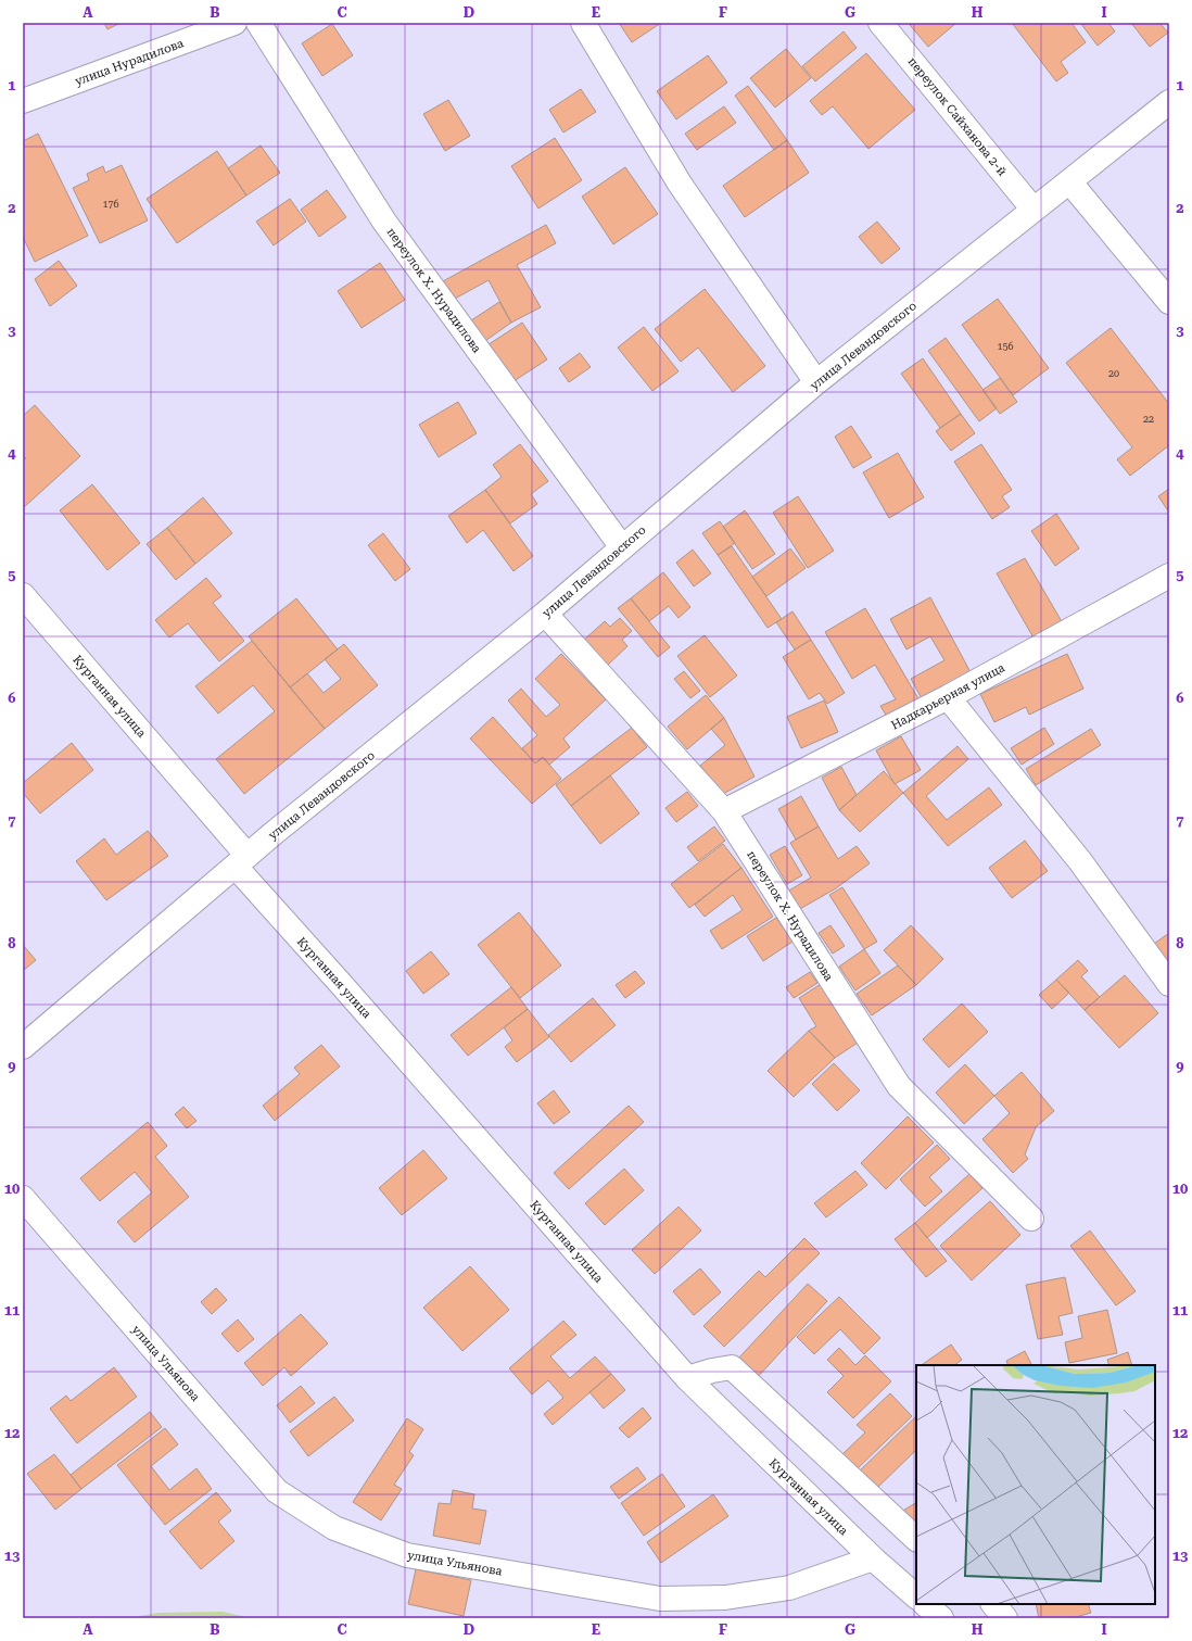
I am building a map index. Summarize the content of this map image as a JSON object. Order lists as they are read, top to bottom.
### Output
{
  "streets": {
    "street": [
      "улица Нурадилова",
      "переулок Сайханова 2-й",
      "переулок Х. Нурадилова",
      "улица Левандовского",
      "Курганная улица",
      "Надкарьерная улица",
      "улица Ульянова"
    ]
  },
  "crossings": [
    ["переулок Сайханова 2-й", "улица Левандовского"],
    ["переулок Х. Нурадилова", "улица Левандовского"],
    ["переулок Х. Нурадилова", "Надкарьерная улица"],
    ["улица Левандовского", "Курганная улица"],
    ["Курганная улица", "улица Ульянова"]
  ],
  "house_numbers": [
    "176",
    "156",
    "20",
    "22"
  ],
  "grid": {
    "columns": [
      "A",
      "B",
      "C",
      "D",
      "E",
      "F",
      "G",
      "H",
      "I"
    ],
    "rows": [
      "1",
      "2",
      "3",
      "4",
      "5",
      "6",
      "7",
      "8",
      "9",
      "10",
      "11",
      "12",
      "13"
    ]
  }
}
